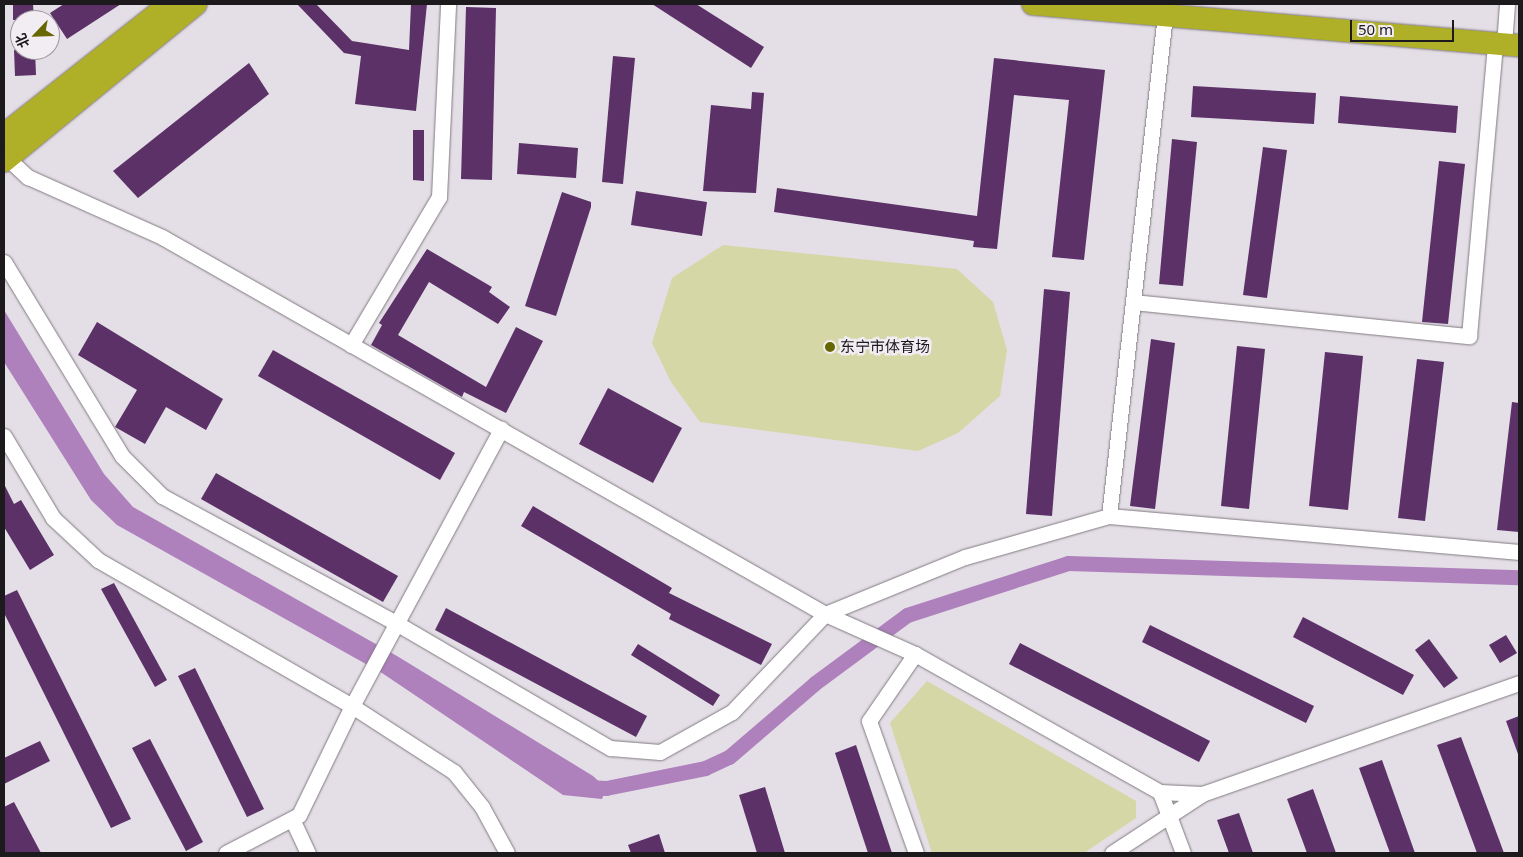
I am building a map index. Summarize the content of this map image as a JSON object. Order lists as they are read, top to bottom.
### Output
{
  "places": ["东宁市体育场"],
  "scale_bar": "50 m",
  "north": "bottom left"
}
